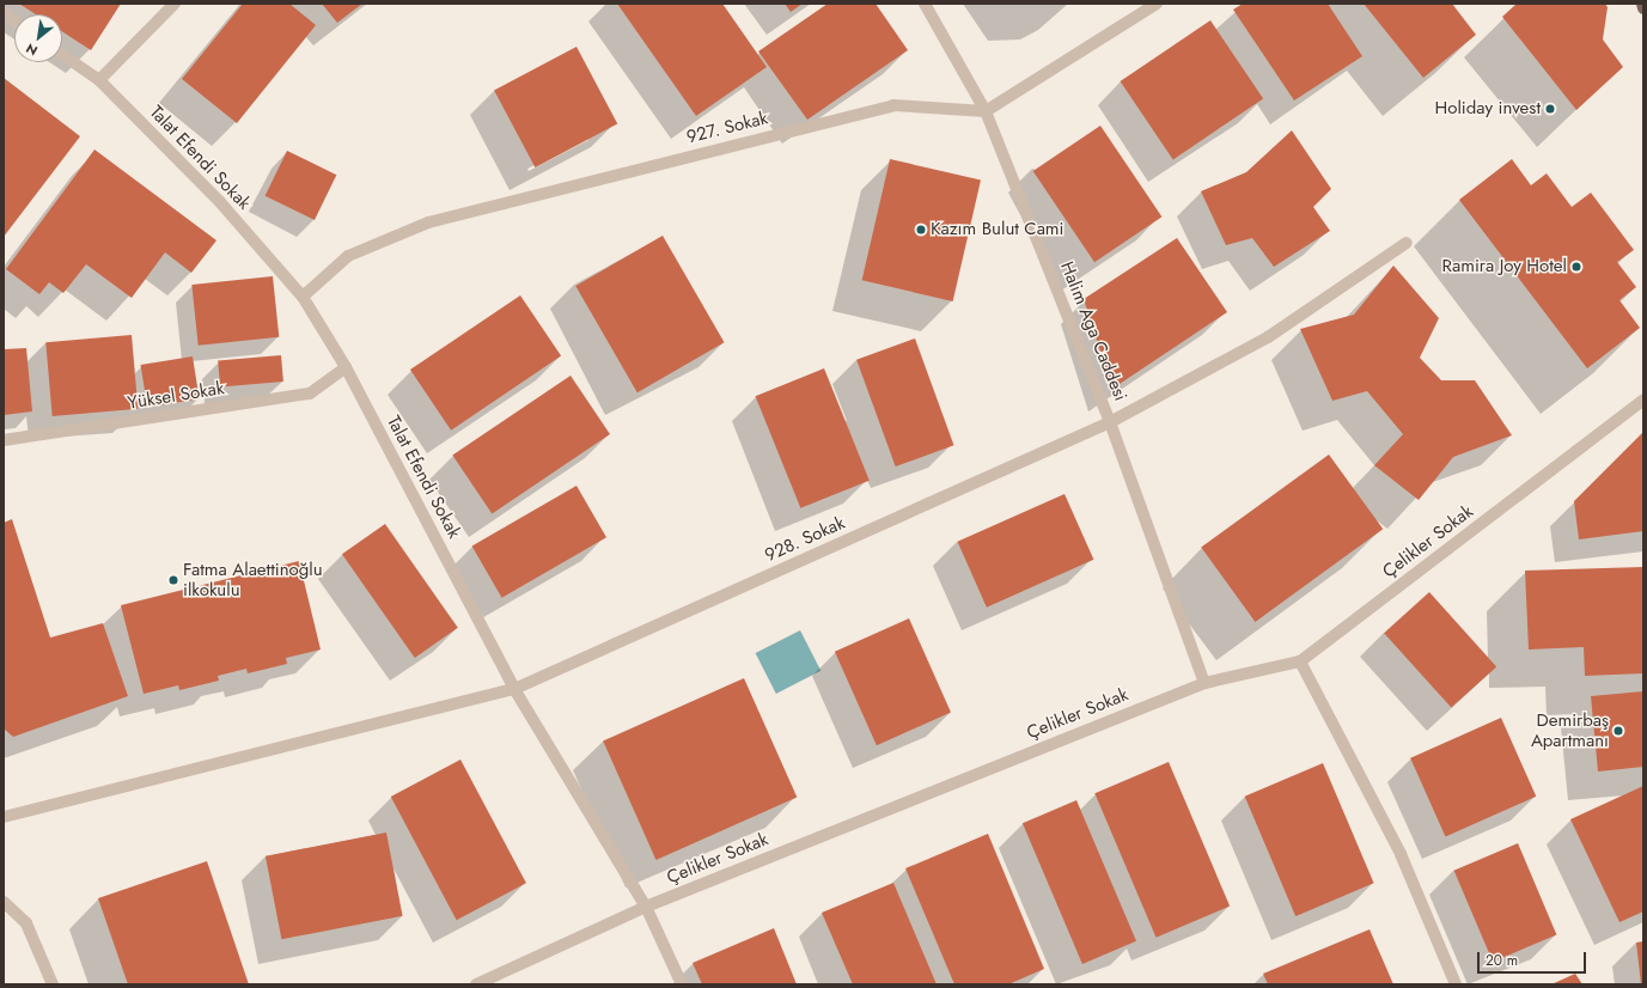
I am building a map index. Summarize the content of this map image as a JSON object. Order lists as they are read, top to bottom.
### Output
{
  "streets": {
    "street": [
      "927. Sokak",
      "Talat Efendi Sokak",
      "Halim Aga Caddesi",
      "Yüksel Sokak",
      "928. Sokak",
      "Çelikler Sokak"
    ]
  },
  "crossings": [
    ["927. Sokak", "Talat Efendi Sokak"],
    ["927. Sokak", "Halim Aga Caddesi"],
    ["Talat Efendi Sokak", "Yüksel Sokak"],
    ["Talat Efendi Sokak", "928. Sokak"],
    ["Talat Efendi Sokak", "Çelikler Sokak"],
    ["Halim Aga Caddesi", "928. Sokak"],
    ["Halim Aga Caddesi", "Çelikler Sokak"]
  ],
  "places": [
    "Holiday invest",
    "Kazım Bulut Cami",
    "Ramira Joy Hotel",
    "Fatma Alaettinoğlu ilkokulu",
    "Demirbaş Apartmanı"
  ],
  "scale_bar": "20 m",
  "north": "bottom left"
}
